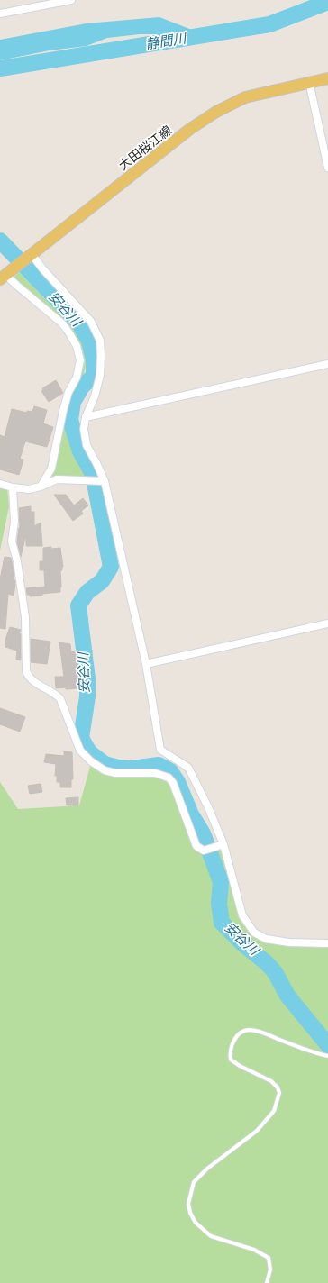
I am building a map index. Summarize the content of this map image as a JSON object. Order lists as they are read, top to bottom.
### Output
{
  "streets": {
    "main road": ["大田桜江線"]
  },
  "water": ["静間川", "安谷川"]
}
